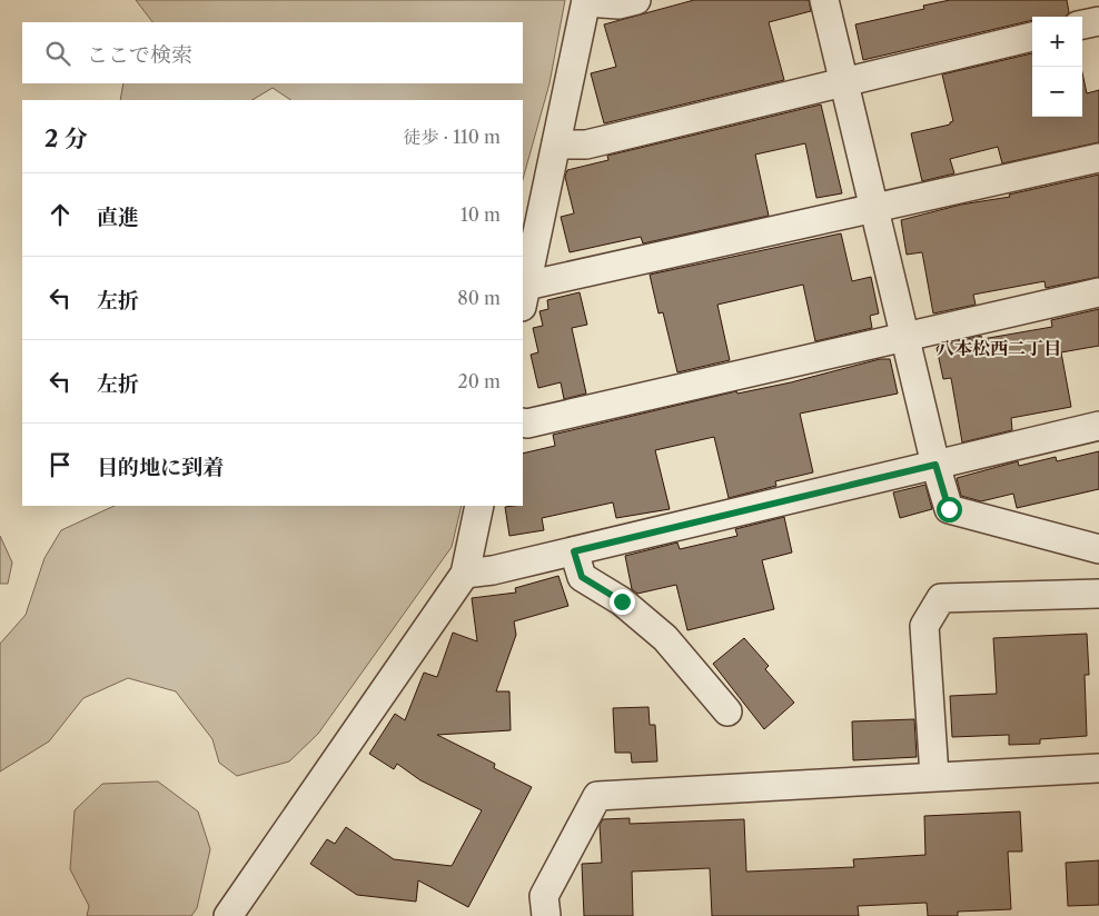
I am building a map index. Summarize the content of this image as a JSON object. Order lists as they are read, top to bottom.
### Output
{
  "districts": ["八本松西二丁目"],
  "page": {
    "map_buttons": ["+", "−"],
    "search": "ここで検索",
    "heading": ["2 分", "徒歩 · 110 m"],
    "list": [
      ["直進", "10 m"],
      ["左折", "80 m"],
      ["左折", "20 m"],
      "目的地に到着"
    ]
  }
}
